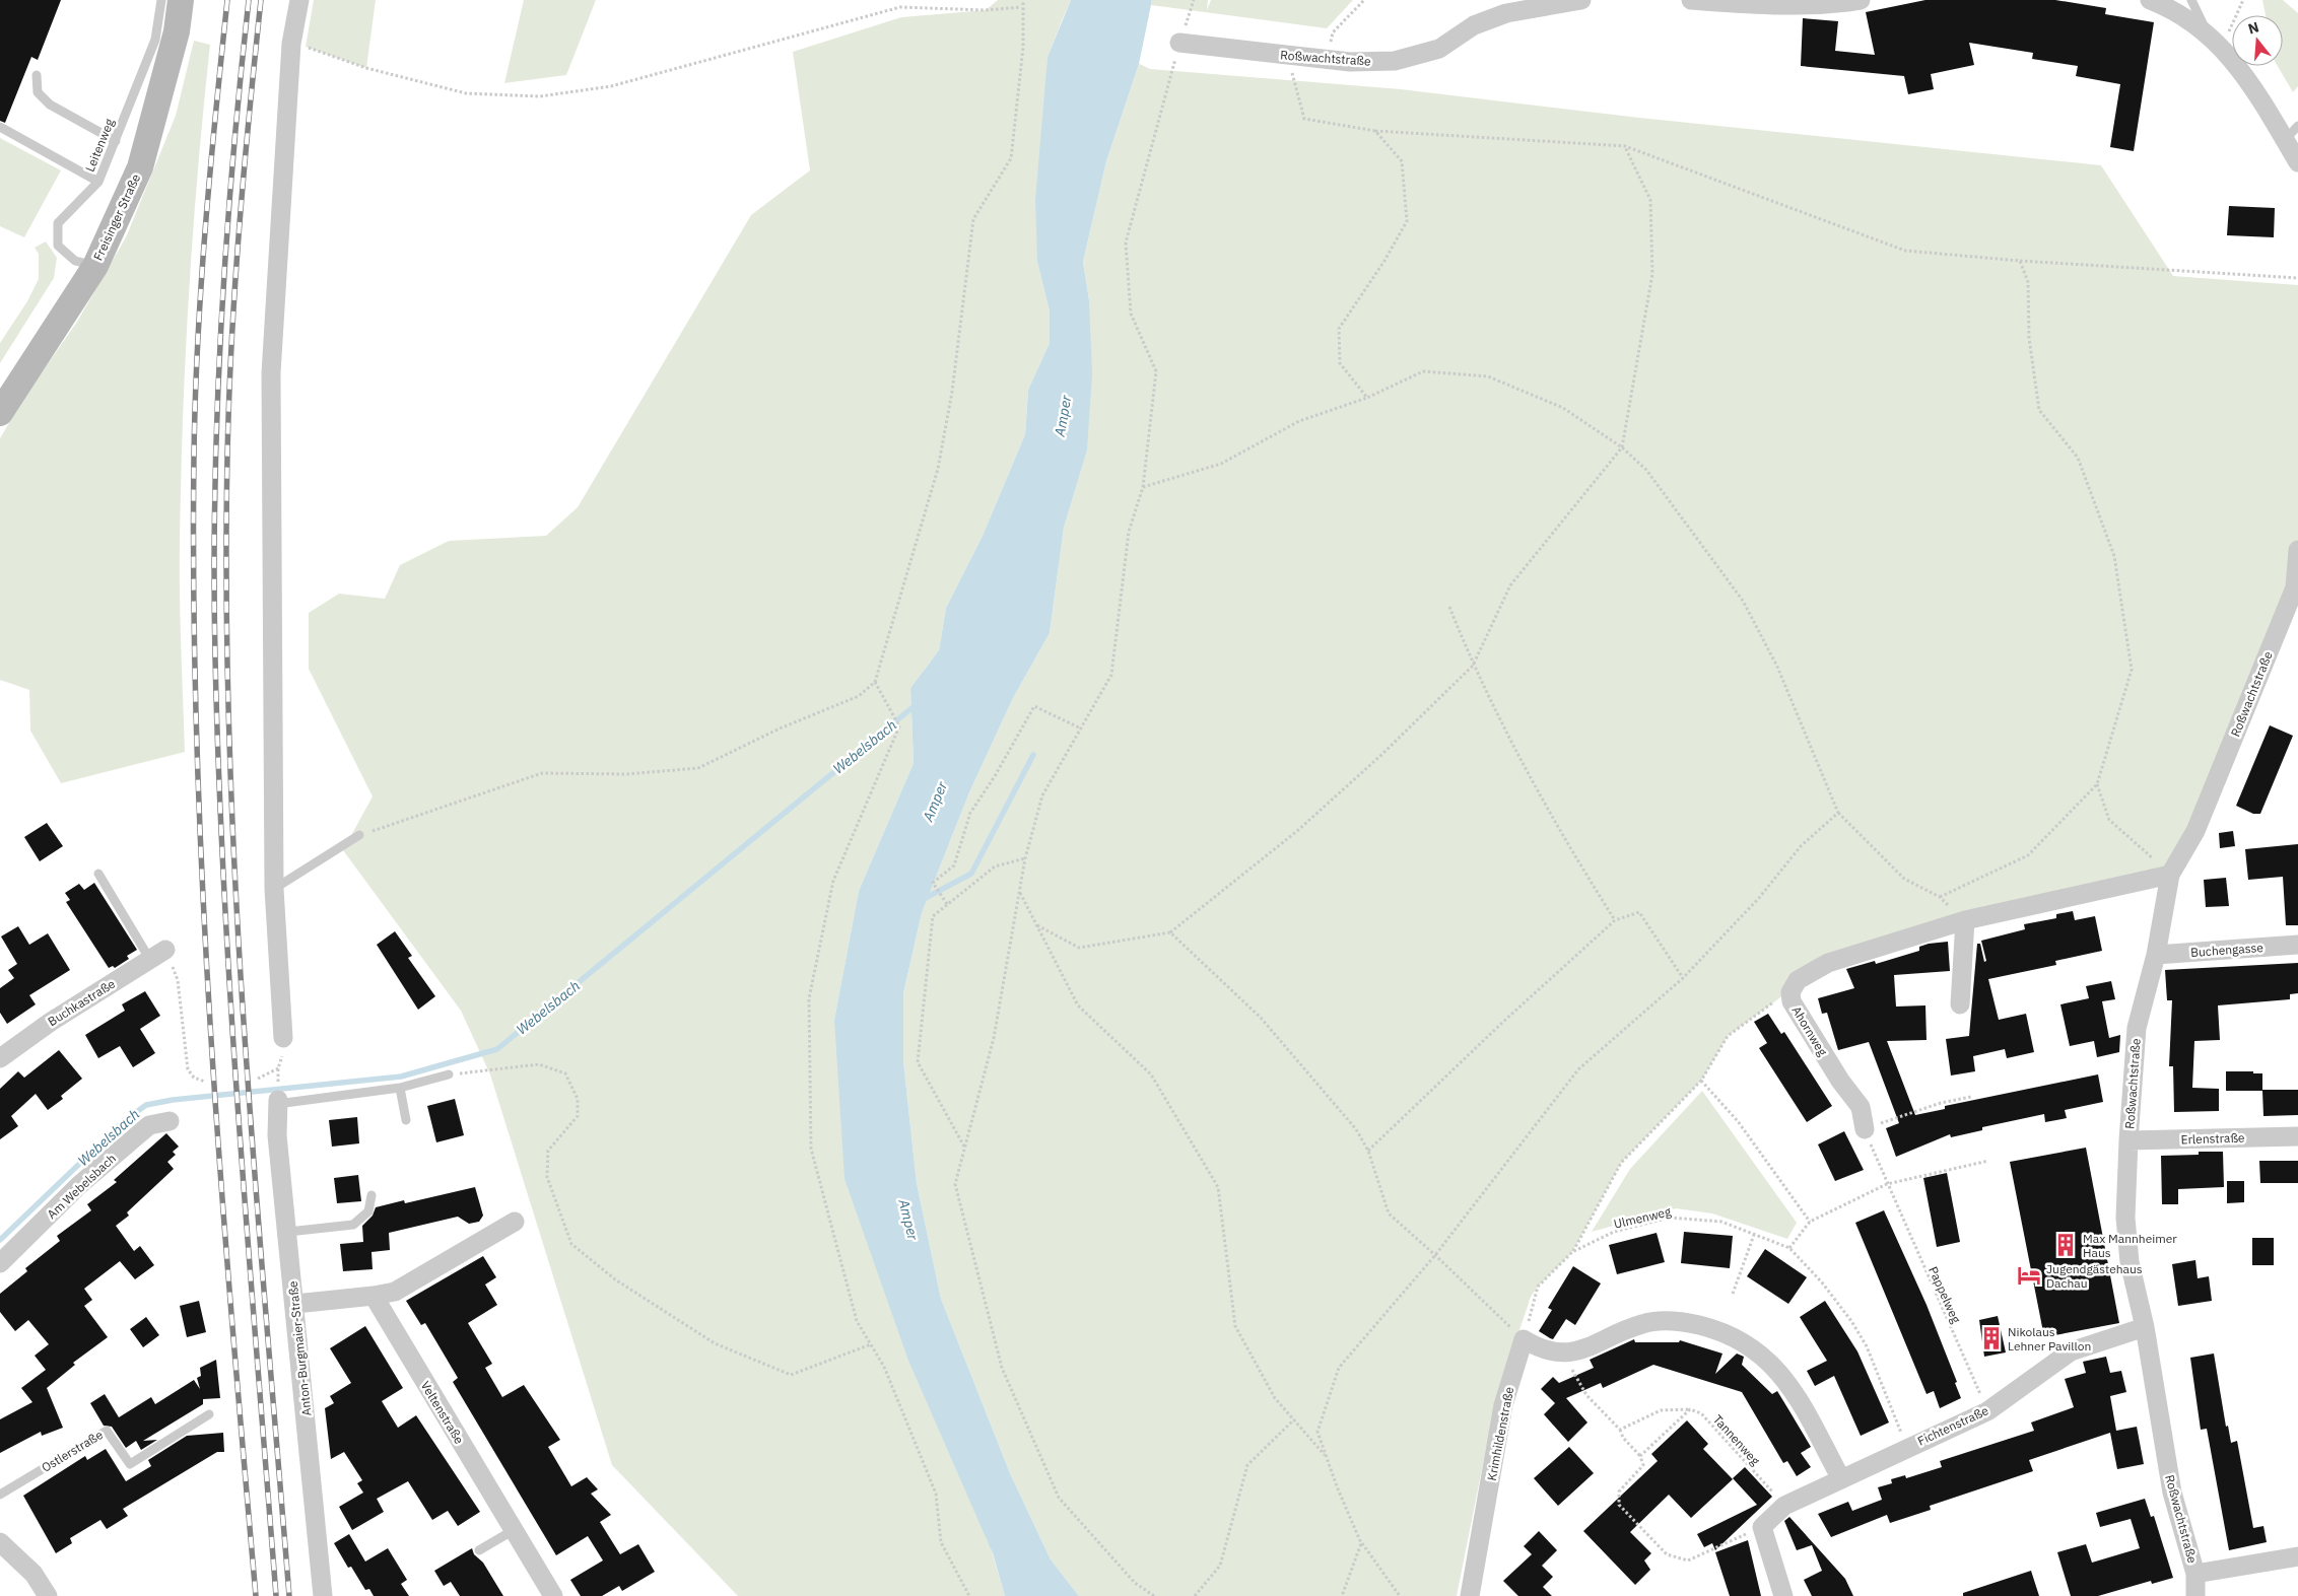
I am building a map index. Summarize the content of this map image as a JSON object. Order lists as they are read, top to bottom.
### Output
{
  "streets": {
    "main road": ["Freisinger Straße"],
    "street": [
      "Roßwachtstraße",
      "Buchengasse",
      "Buchkastraße",
      "Ahornweg",
      "Erlenstraße",
      "Am Webelsbach",
      "Anton-Burgmaier-Straße",
      "Veltenstraße",
      "Fichtenstraße",
      "Krimhildenstraße"
    ],
    "lane": ["Leitenweg", "Ostlerstraße"],
    "path": ["Ulmenweg", "Pappelweg", "Tannenweg"]
  },
  "crossings": [
    ["Roßwachtstraße", "Buchengasse"],
    ["Roßwachtstraße", "Ahornweg"],
    ["Roßwachtstraße", "Erlenstraße"],
    ["Roßwachtstraße", "Fichtenstraße"],
    ["Leitenweg", "Freisinger Straße"],
    ["Ulmenweg", "Fichtenstraße"],
    ["Ulmenweg", "Krimhildenstraße"],
    ["Pappelweg", "Fichtenstraße"],
    ["Fichtenstraße", "Tannenweg"]
  ],
  "water": ["Amper", "Webelsbach"],
  "places": {
    "building": ["Max Mannheimer Haus", "Nikolaus Lehner Pavillon"],
    "hotel": ["Jugendgästehaus Dachau"]
  },
  "north": "top"
}
